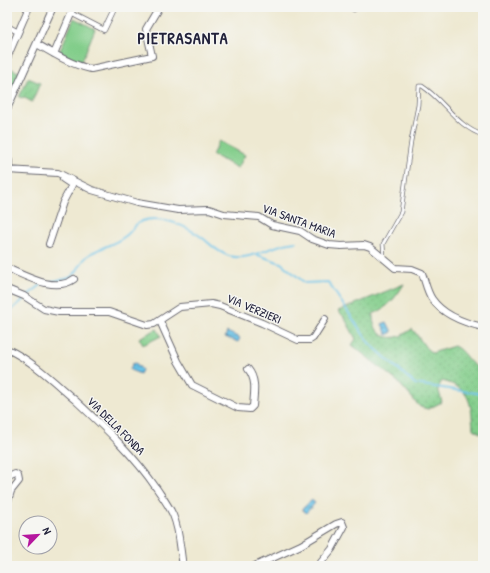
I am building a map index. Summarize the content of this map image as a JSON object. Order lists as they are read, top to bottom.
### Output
{
  "streets": {
    "street": ["VIA SANTA MARIA", "VIA VERZIERI", "VIA DELLA FONDA"]
  },
  "districts": ["PIETRASANTA"],
  "north": "top right"
}
